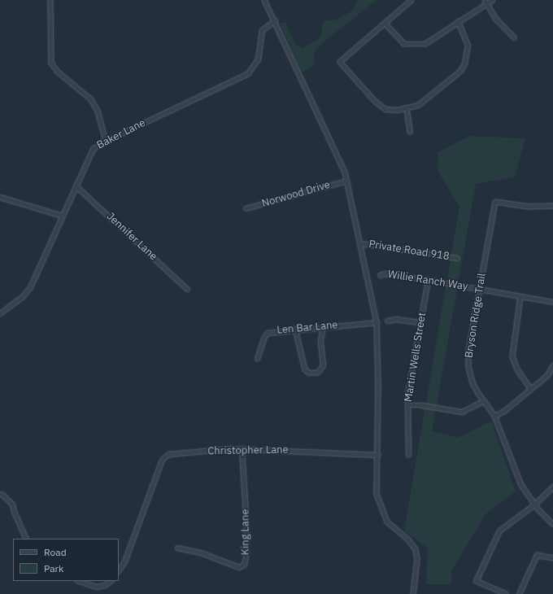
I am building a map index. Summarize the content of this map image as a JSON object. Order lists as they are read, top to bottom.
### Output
{
  "streets": {
    "street": [
      "Baker Lane",
      "Norwood Drive",
      "Jennifer Lane",
      "Private Road 918",
      "Willie Ranch Way",
      "Bryson Ridge Trail",
      "Len Bar Lane",
      "Martin Wells Street",
      "Christopher Lane",
      "King Lane"
    ]
  },
  "crossings": [
    ["Baker Lane", "Jennifer Lane"],
    ["Willie Ranch Way", "Bryson Ridge Trail"],
    ["Willie Ranch Way", "Martin Wells Street"],
    ["Christopher Lane", "King Lane"]
  ],
  "legend": ["Road", "Park"]
}
